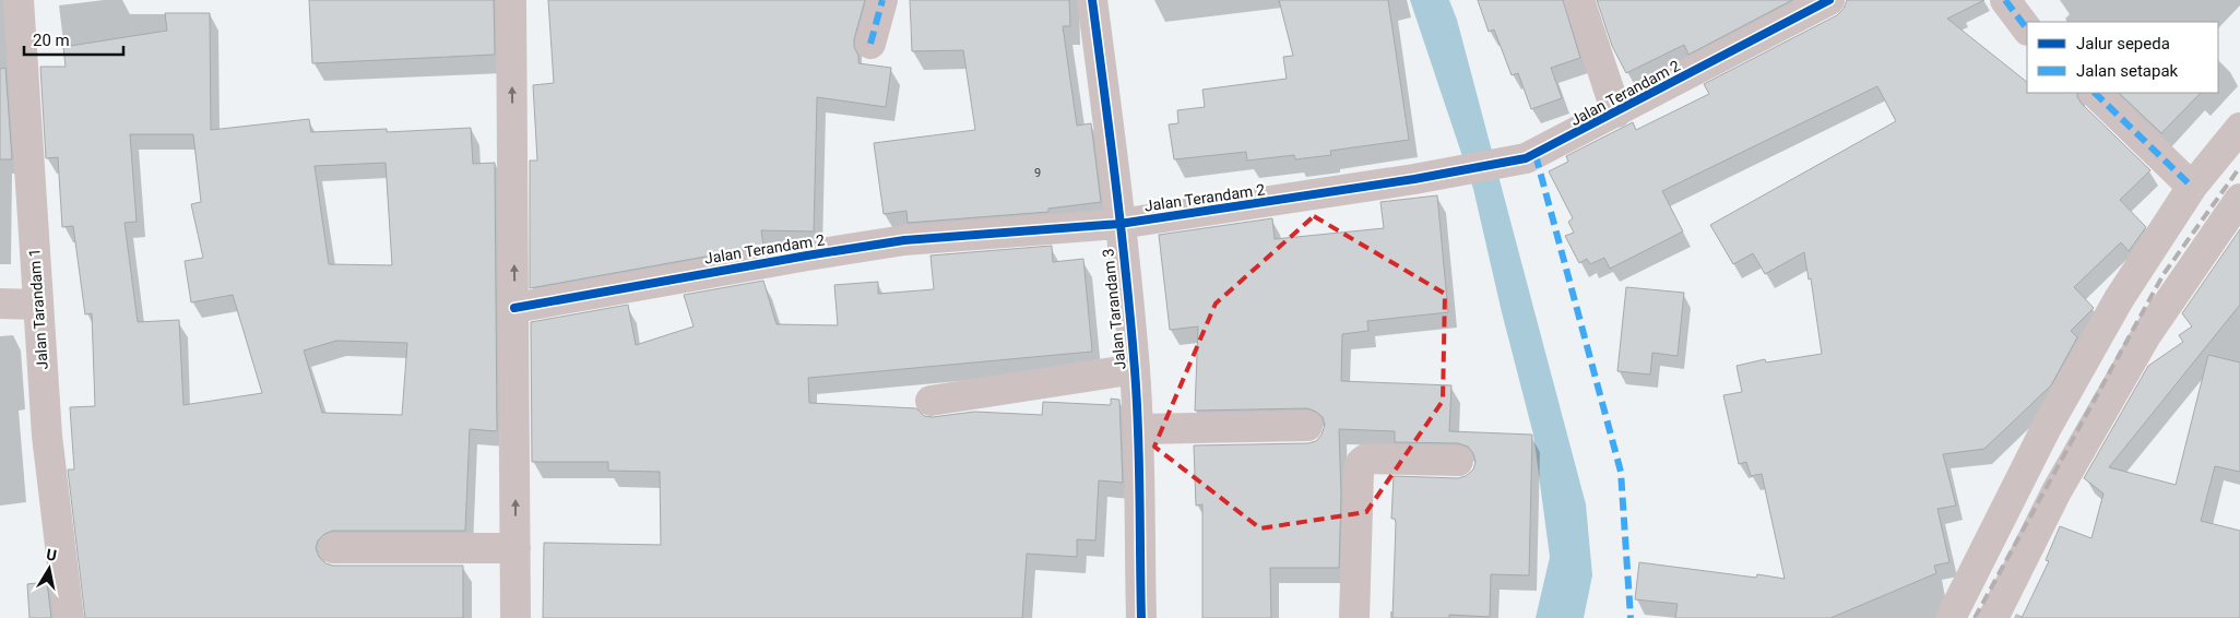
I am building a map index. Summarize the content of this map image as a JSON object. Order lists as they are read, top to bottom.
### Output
{
  "streets": {
    "street": ["Jalan Terandam 2", "Jalan Tarandam 1", "Jalan Tarandam 3"]
  },
  "crossings": [
    ["Jalan Terandam 2", "Jalan Tarandam 3"]
  ],
  "house_numbers": ["9"],
  "legend": ["Jalur sepeda", "Jalan setapak"],
  "scale_bar": "20 m",
  "north": "top"
}
